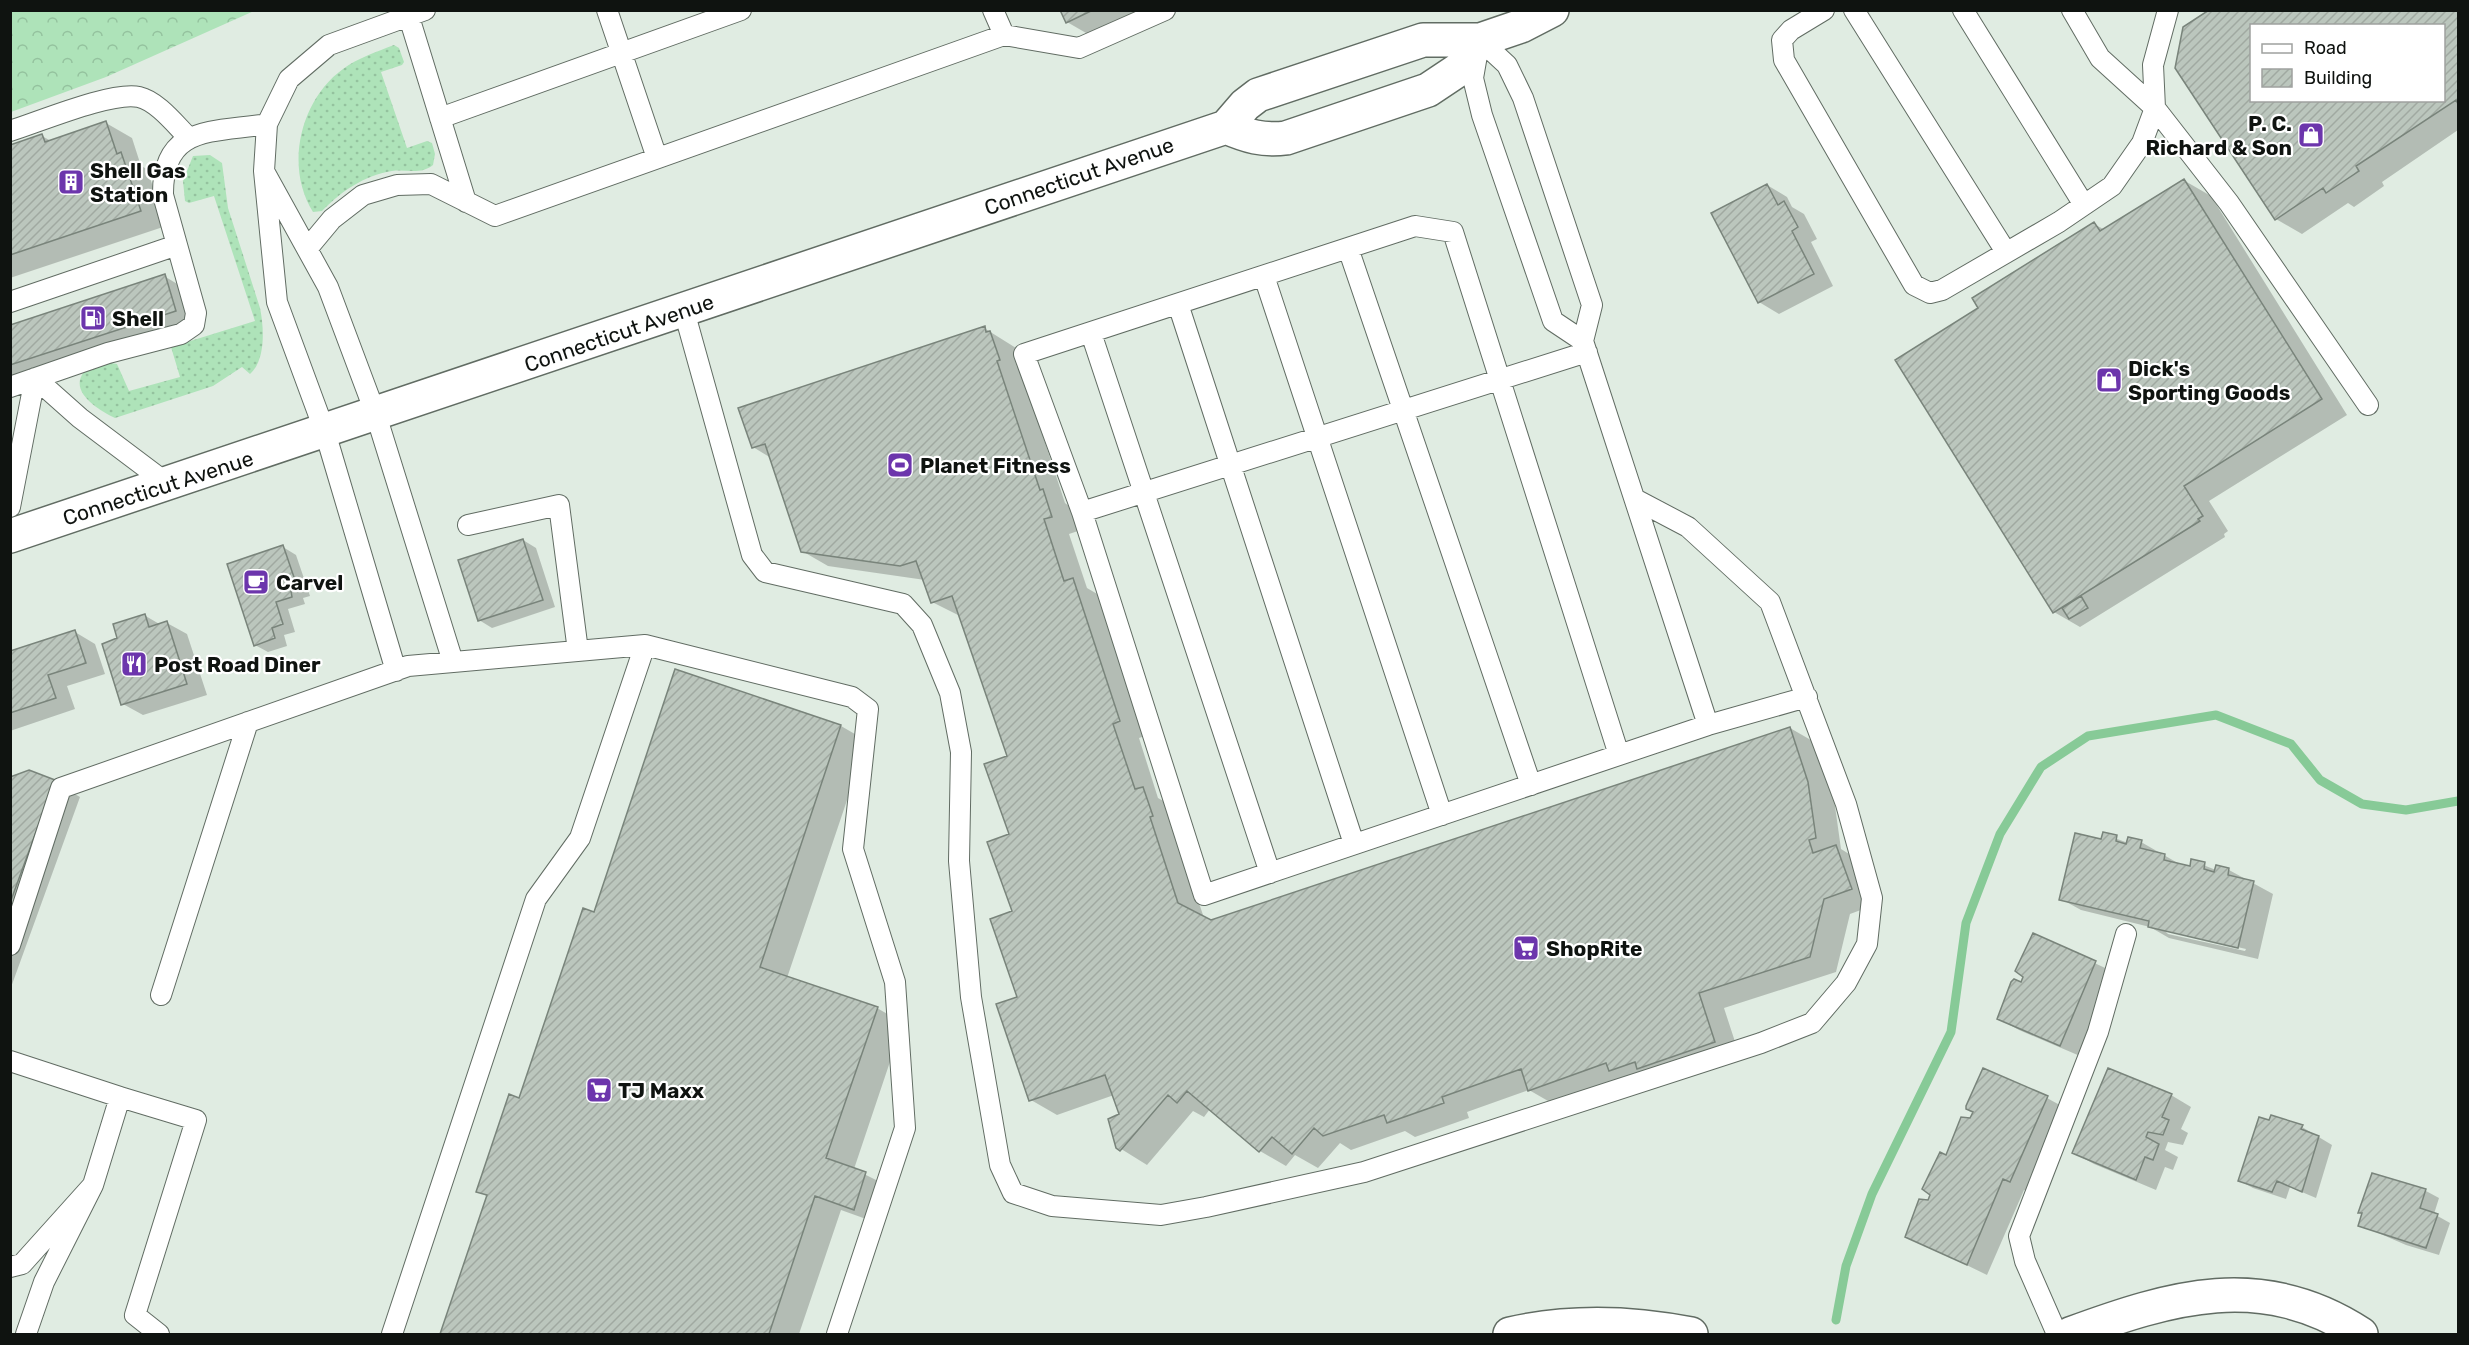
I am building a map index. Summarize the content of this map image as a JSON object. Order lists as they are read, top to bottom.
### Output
{
  "streets": {
    "main road": ["Connecticut Avenue"]
  },
  "places": {
    "shop": ["P. C. Richard & Son", "Dick's Sporting Goods"],
    "building": ["Shell Gas Station"],
    "fuel station": ["Shell"],
    "sports": ["Planet Fitness"],
    "cafe": ["Carvel"],
    "restaurant": ["Post Road Diner"],
    "supermarket": ["ShopRite", "TJ Maxx"]
  },
  "legend": ["Road", "Building"]
}
